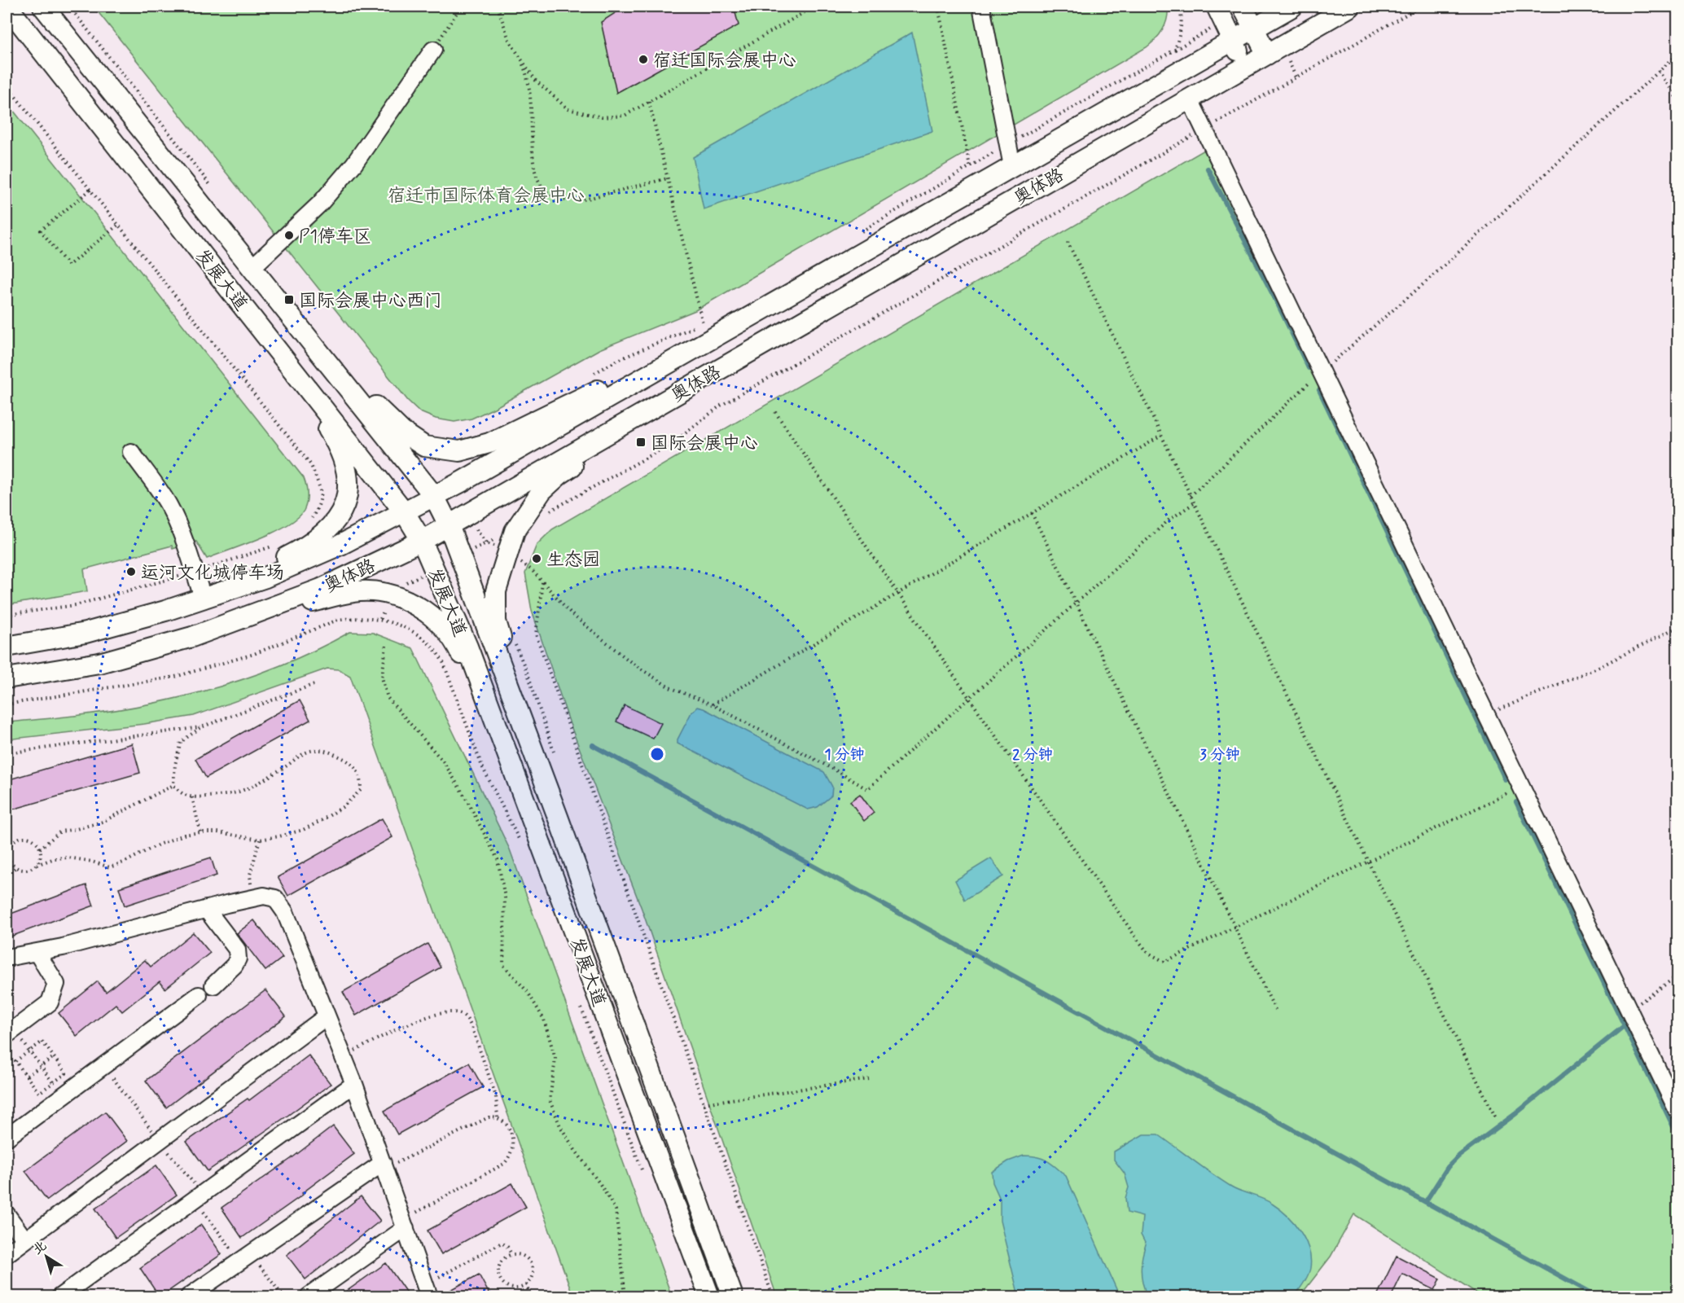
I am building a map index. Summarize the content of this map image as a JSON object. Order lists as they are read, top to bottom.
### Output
{
  "streets": {
    "main road": ["奥体路", "发展大道"]
  },
  "crossings": [
    ["奥体路", "发展大道"]
  ],
  "parks": ["宿迁市国际体育会展中心"],
  "places": {
    "other": [
      "宿迁国际会展中心",
      "P1停车区",
      "生态园",
      "运河文化城停车场"
    ],
    "transit": ["国际会展中心西门", "国际会展中心"]
  },
  "north": "top left",
  "rings": ["1 分钟", "2 分钟", "3 分钟"]
}
